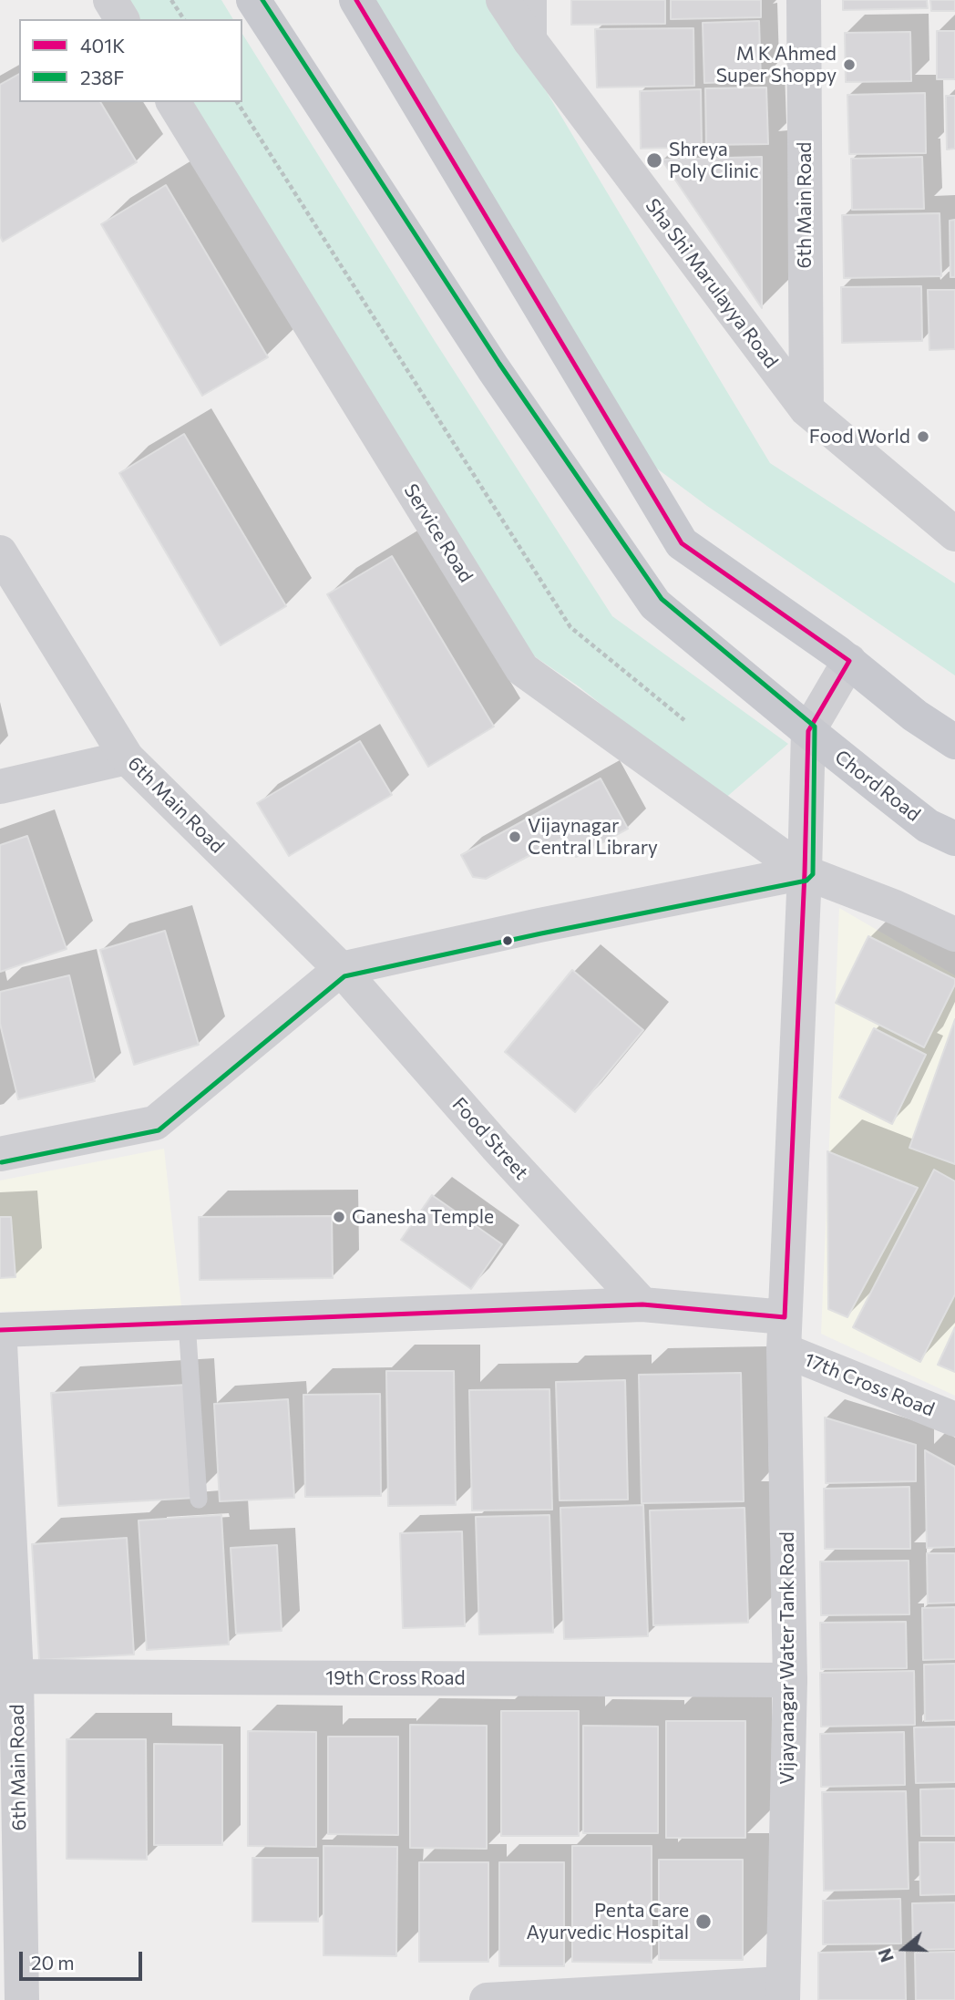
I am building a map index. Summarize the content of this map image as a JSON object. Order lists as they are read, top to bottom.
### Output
{
  "streets": {
    "main road": ["Chord Road"],
    "street": [
      "6th Main Road",
      "Sha Shi Marulayya Road",
      "Service Road",
      "Food Street",
      "17th Cross Road",
      "Vijayanagar Water Tank Road",
      "19th Cross Road"
    ]
  },
  "crossings": [
    ["6th Main Road", "Sha Shi Marulayya Road"],
    ["6th Main Road", "Food Street"],
    ["6th Main Road", "19th Cross Road"],
    ["Service Road", "Vijayanagar Water Tank Road"],
    ["Chord Road", "Vijayanagar Water Tank Road"],
    ["Food Street", "17th Cross Road"],
    ["17th Cross Road", "Vijayanagar Water Tank Road"],
    ["Vijayanagar Water Tank Road", "19th Cross Road"]
  ],
  "places": [
    "M K Ahmed Super Shoppy",
    "Shreya Poly Clinic",
    "Food World",
    "Vijaynagar Central Library",
    "Ganesha Temple",
    "Penta Care Ayurvedic Hospital"
  ],
  "lines": ["transit line 401K", "transit line 238F"],
  "legend": ["401K", "238F"],
  "scale_bar": "20 m",
  "north": "left"
}
